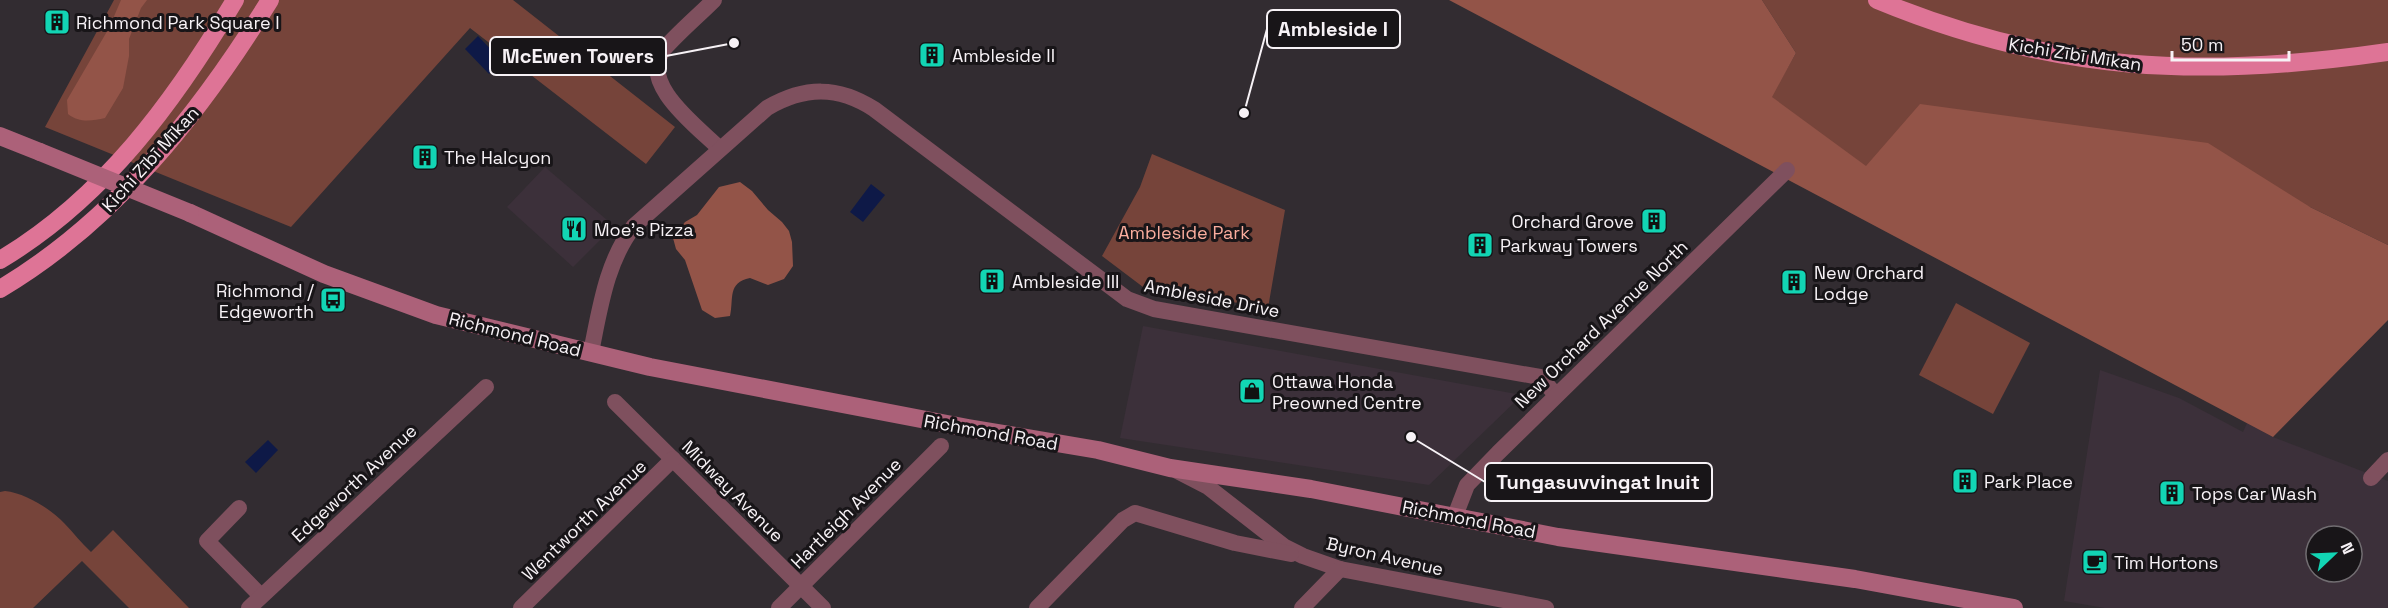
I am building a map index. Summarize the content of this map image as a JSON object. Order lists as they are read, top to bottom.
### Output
{
  "streets": {
    "highway": ["Kichi Zībī Mīkan"],
    "main road": ["Richmond Road"],
    "street": [
      "Ambleside Drive",
      "New Orchard Avenue North",
      "Edgeworth Avenue",
      "Midway Avenue",
      "Hartleigh Avenue",
      "Wentworth Avenue",
      "Byron Avenue"
    ]
  },
  "crossings": [
    ["Ambleside Drive", "New Orchard Avenue North"],
    ["Ambleside Drive", "Richmond Road"],
    ["New Orchard Avenue North", "Richmond Road"],
    ["Richmond Road", "Byron Avenue"],
    ["Midway Avenue", "Hartleigh Avenue"],
    ["Midway Avenue", "Wentworth Avenue"]
  ],
  "parks": ["Ambleside Park"],
  "places": {
    "building": [
      "Richmond Park Square I",
      "Ambleside II",
      "The Halcyon",
      "Orchard Grove",
      "Parkway Towers",
      "Ambleside III",
      "New Orchard Lodge",
      "Park Place",
      "Tops Car Wash"
    ],
    "other": ["McEwen Towers", "Ambleside I", "Tungasuvvingat Inuit"],
    "restaurant": ["Moe's Pizza"],
    "bus stop": ["Richmond / Edgeworth"],
    "shop": ["Ottawa Honda Preowned Centre"],
    "cafe": ["Tim Hortons"]
  },
  "scale_bar": "50 m",
  "north": "top right"
}
